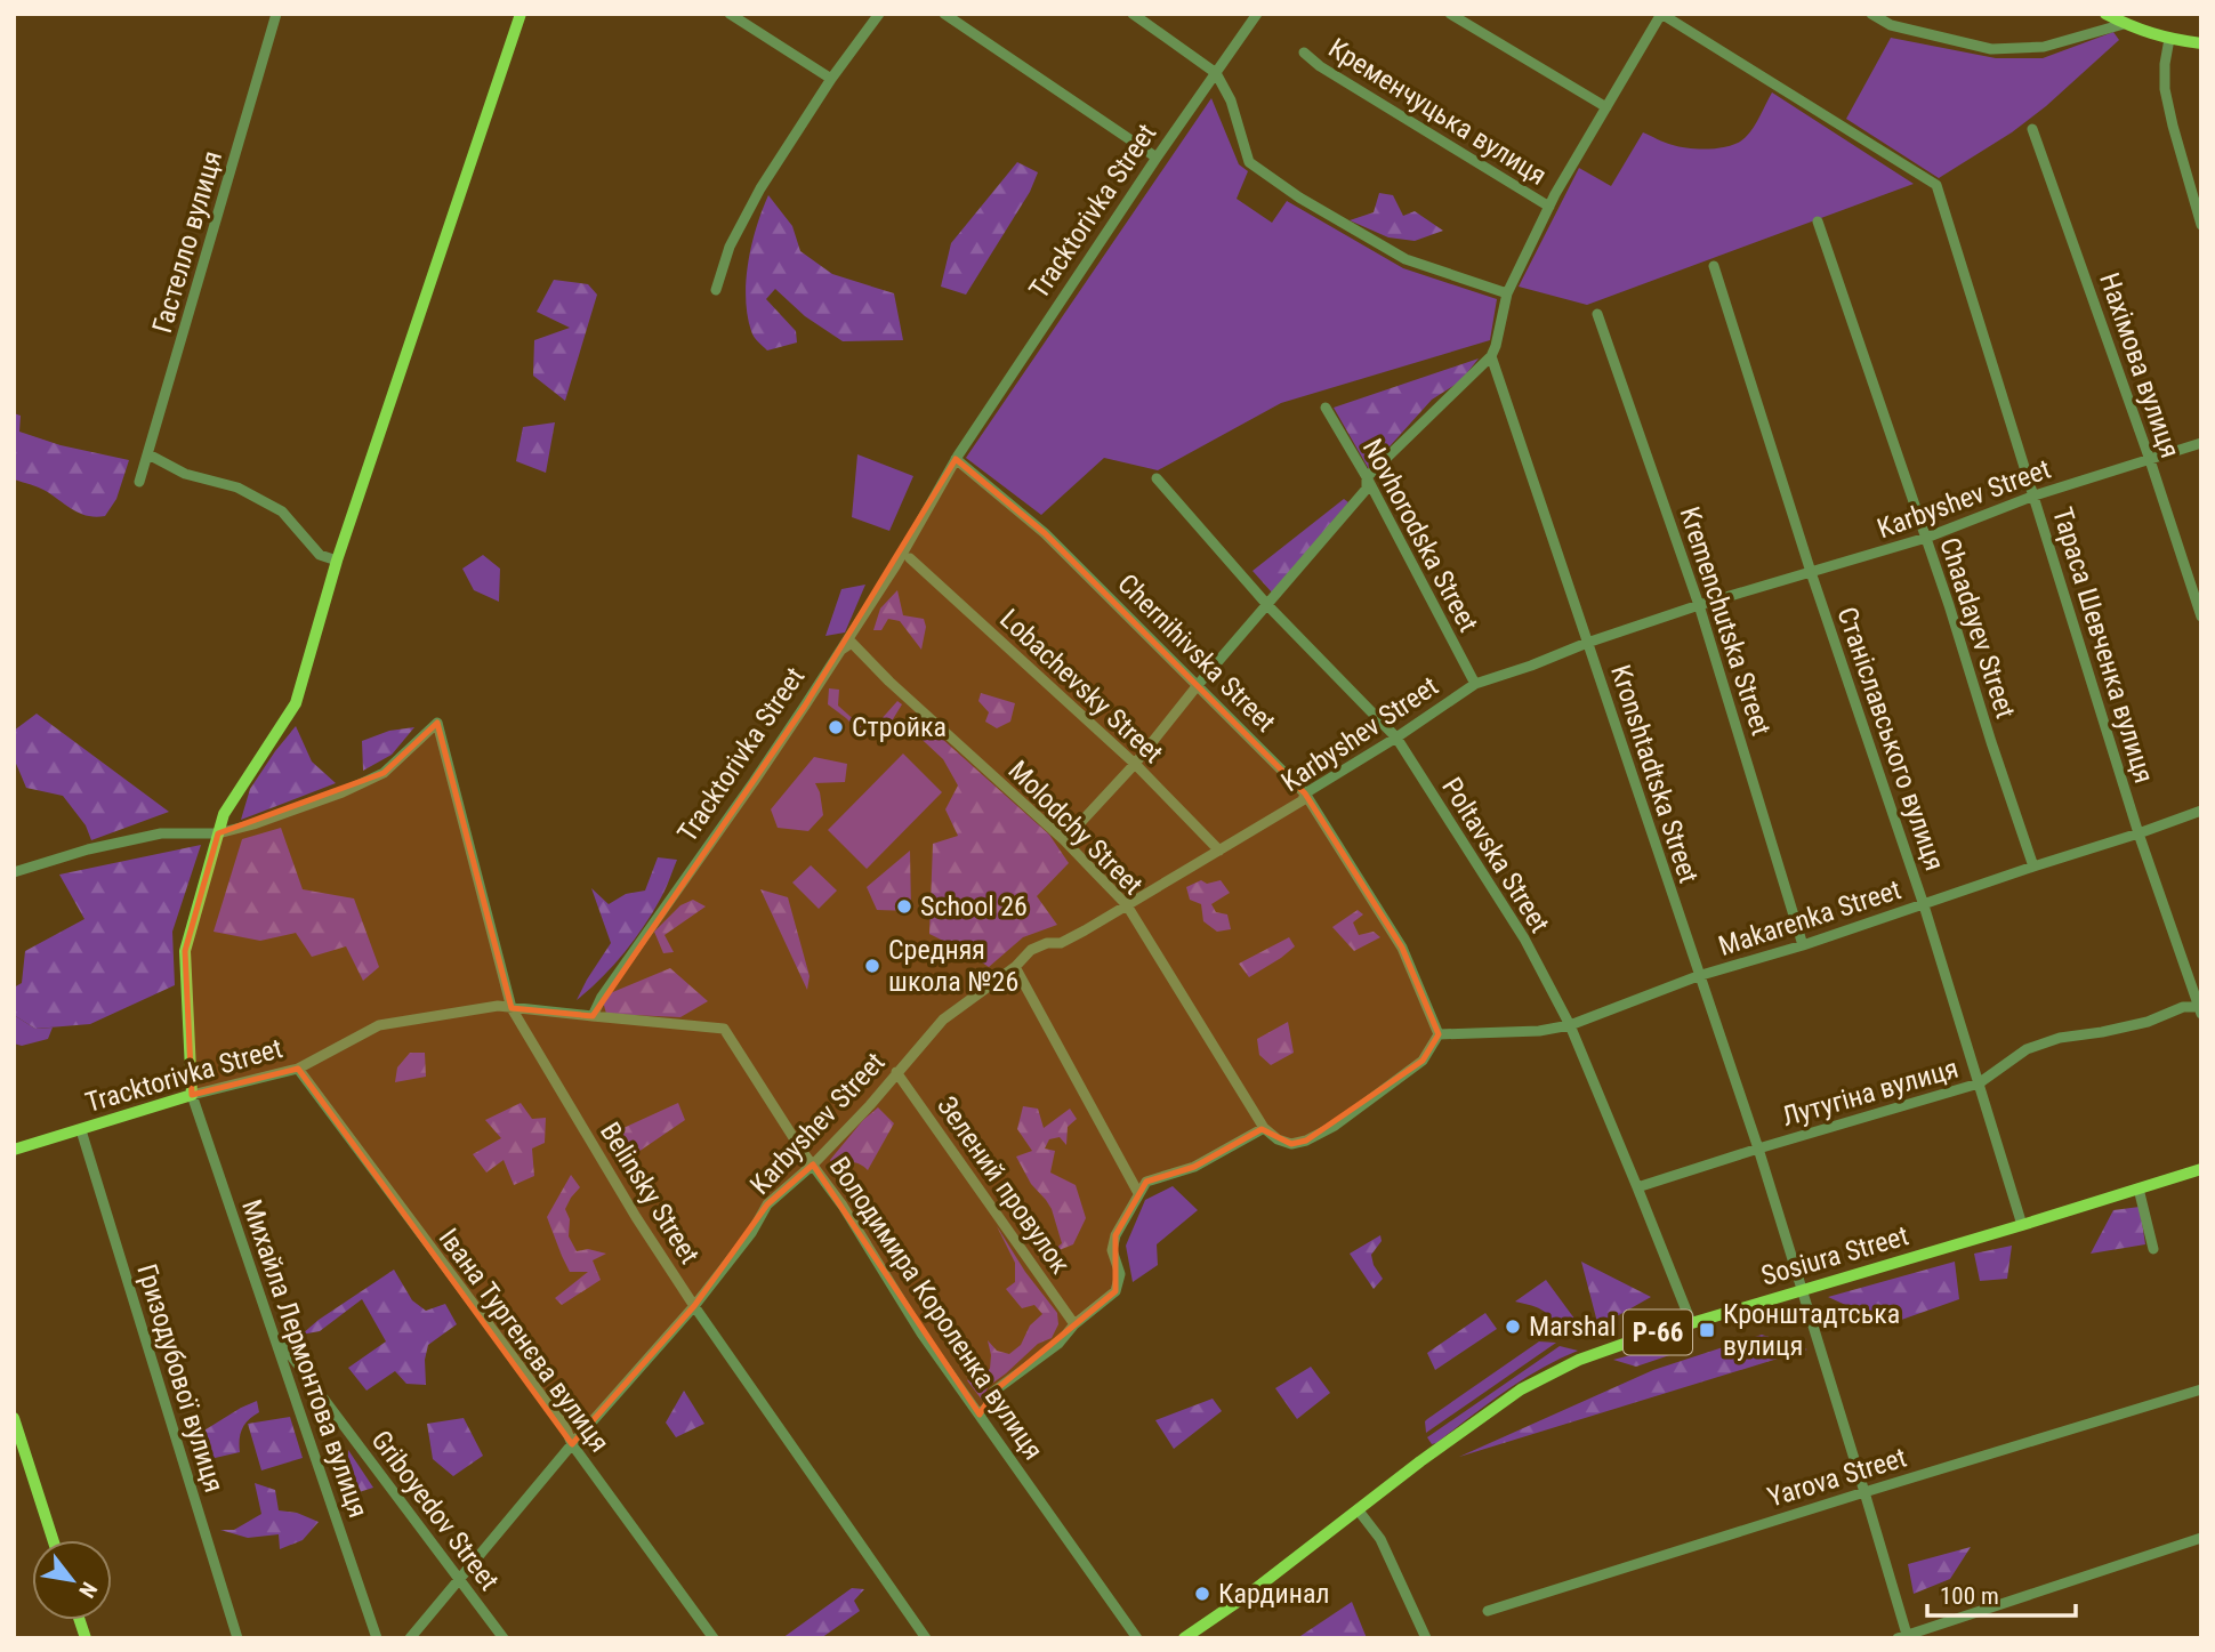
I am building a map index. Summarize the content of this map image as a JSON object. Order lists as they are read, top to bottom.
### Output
{
  "streets": {
    "main road": ["Tracktorivka Street", "Sosiura Street", "Р-66"],
    "street": [
      "Кременчуцька вулиця",
      "Гастелло вулиця",
      "Нахімова вулиця",
      "Karbyshev Street",
      "Novhorodska Street",
      "Kremenchutska Street",
      "Chaadayev Street",
      "Тараса Шевченка вулиця",
      "Chernihivska Street",
      "Lobachevsky Street",
      "Станіславського вулиця",
      "Kronshtadtska Street",
      "Molodchy Street",
      "Poltavska Street",
      "Makarenka Street",
      "Лутугіна вулиця",
      "Зелений провулок",
      "Belinsky Street",
      "Володимира Короленка вулиця",
      "Івана Тургенєва вулиця",
      "Михайла Лермонтова вулиця",
      "Гризодубової вулиця",
      "Yarova Street",
      "Griboyedov Street"
    ]
  },
  "crossings": [
    ["Tracktorivka Street", "Chernihivska Street"],
    ["Tracktorivka Street", "Molodchy Street"],
    ["Tracktorivka Street", "Belinsky Street"],
    ["Tracktorivka Street", "Володимира Короленка вулиця"],
    ["Tracktorivka Street", "Івана Тургенєва вулиця"],
    ["Tracktorivka Street", "Михайла Лермонтова вулиця"],
    ["Tracktorivka Street", "Гризодубової вулиця"],
    ["Нахімова вулиця", "Karbyshev Street"],
    ["Karbyshev Street", "Novhorodska Street"],
    ["Karbyshev Street", "Kremenchutska Street"],
    ["Karbyshev Street", "Chaadayev Street"],
    ["Karbyshev Street", "Тараса Шевченка вулиця"],
    ["Karbyshev Street", "Chernihivska Street"],
    ["Karbyshev Street", "Lobachevsky Street"],
    ["Karbyshev Street", "Станіславського вулиця"],
    ["Karbyshev Street", "Kronshtadtska Street"],
    ["Karbyshev Street", "Molodchy Street"],
    ["Karbyshev Street", "Poltavska Street"],
    ["Karbyshev Street", "Зелений провулок"],
    ["Karbyshev Street", "Belinsky Street"],
    ["Karbyshev Street", "Володимира Короленка вулиця"],
    ["Karbyshev Street", "Івана Тургенєва вулиця"],
    ["Karbyshev Street", "Griboyedov Street"],
    ["Kremenchutska Street", "Makarenka Street"],
    ["Chaadayev Street", "Makarenka Street"],
    ["Тараса Шевченка вулиця", "Makarenka Street"],
    ["Тараса Шевченка вулиця", "Лутугіна вулиця"],
    ["Chernihivska Street", "Makarenka Street"],
    ["Станіславського вулиця", "Makarenka Street"],
    ["Станіславського вулиця", "Лутугіна вулиця"],
    ["Станіславського вулиця", "Sosiura Street"],
    ["Kronshtadtska Street", "Makarenka Street"],
    ["Kronshtadtska Street", "Лутугіна вулиця"],
    ["Kronshtadtska Street", "Sosiura Street"],
    ["Kronshtadtska Street", "Yarova Street"],
    ["Poltavska Street", "Makarenka Street"],
    ["Poltavska Street", "Лутугіна вулиця"],
    ["Poltavska Street", "Sosiura Street"],
    ["Михайла Лермонтова вулиця", "Griboyedov Street"]
  ],
  "places": {
    "other": [
      "Стройка",
      "School 26",
      "Средняя школа №26",
      "Marshal",
      "Кардинал"
    ],
    "transit": ["Кронштадтська вулиця"]
  },
  "scale_bar": "100 m",
  "north": "bottom right"
}
